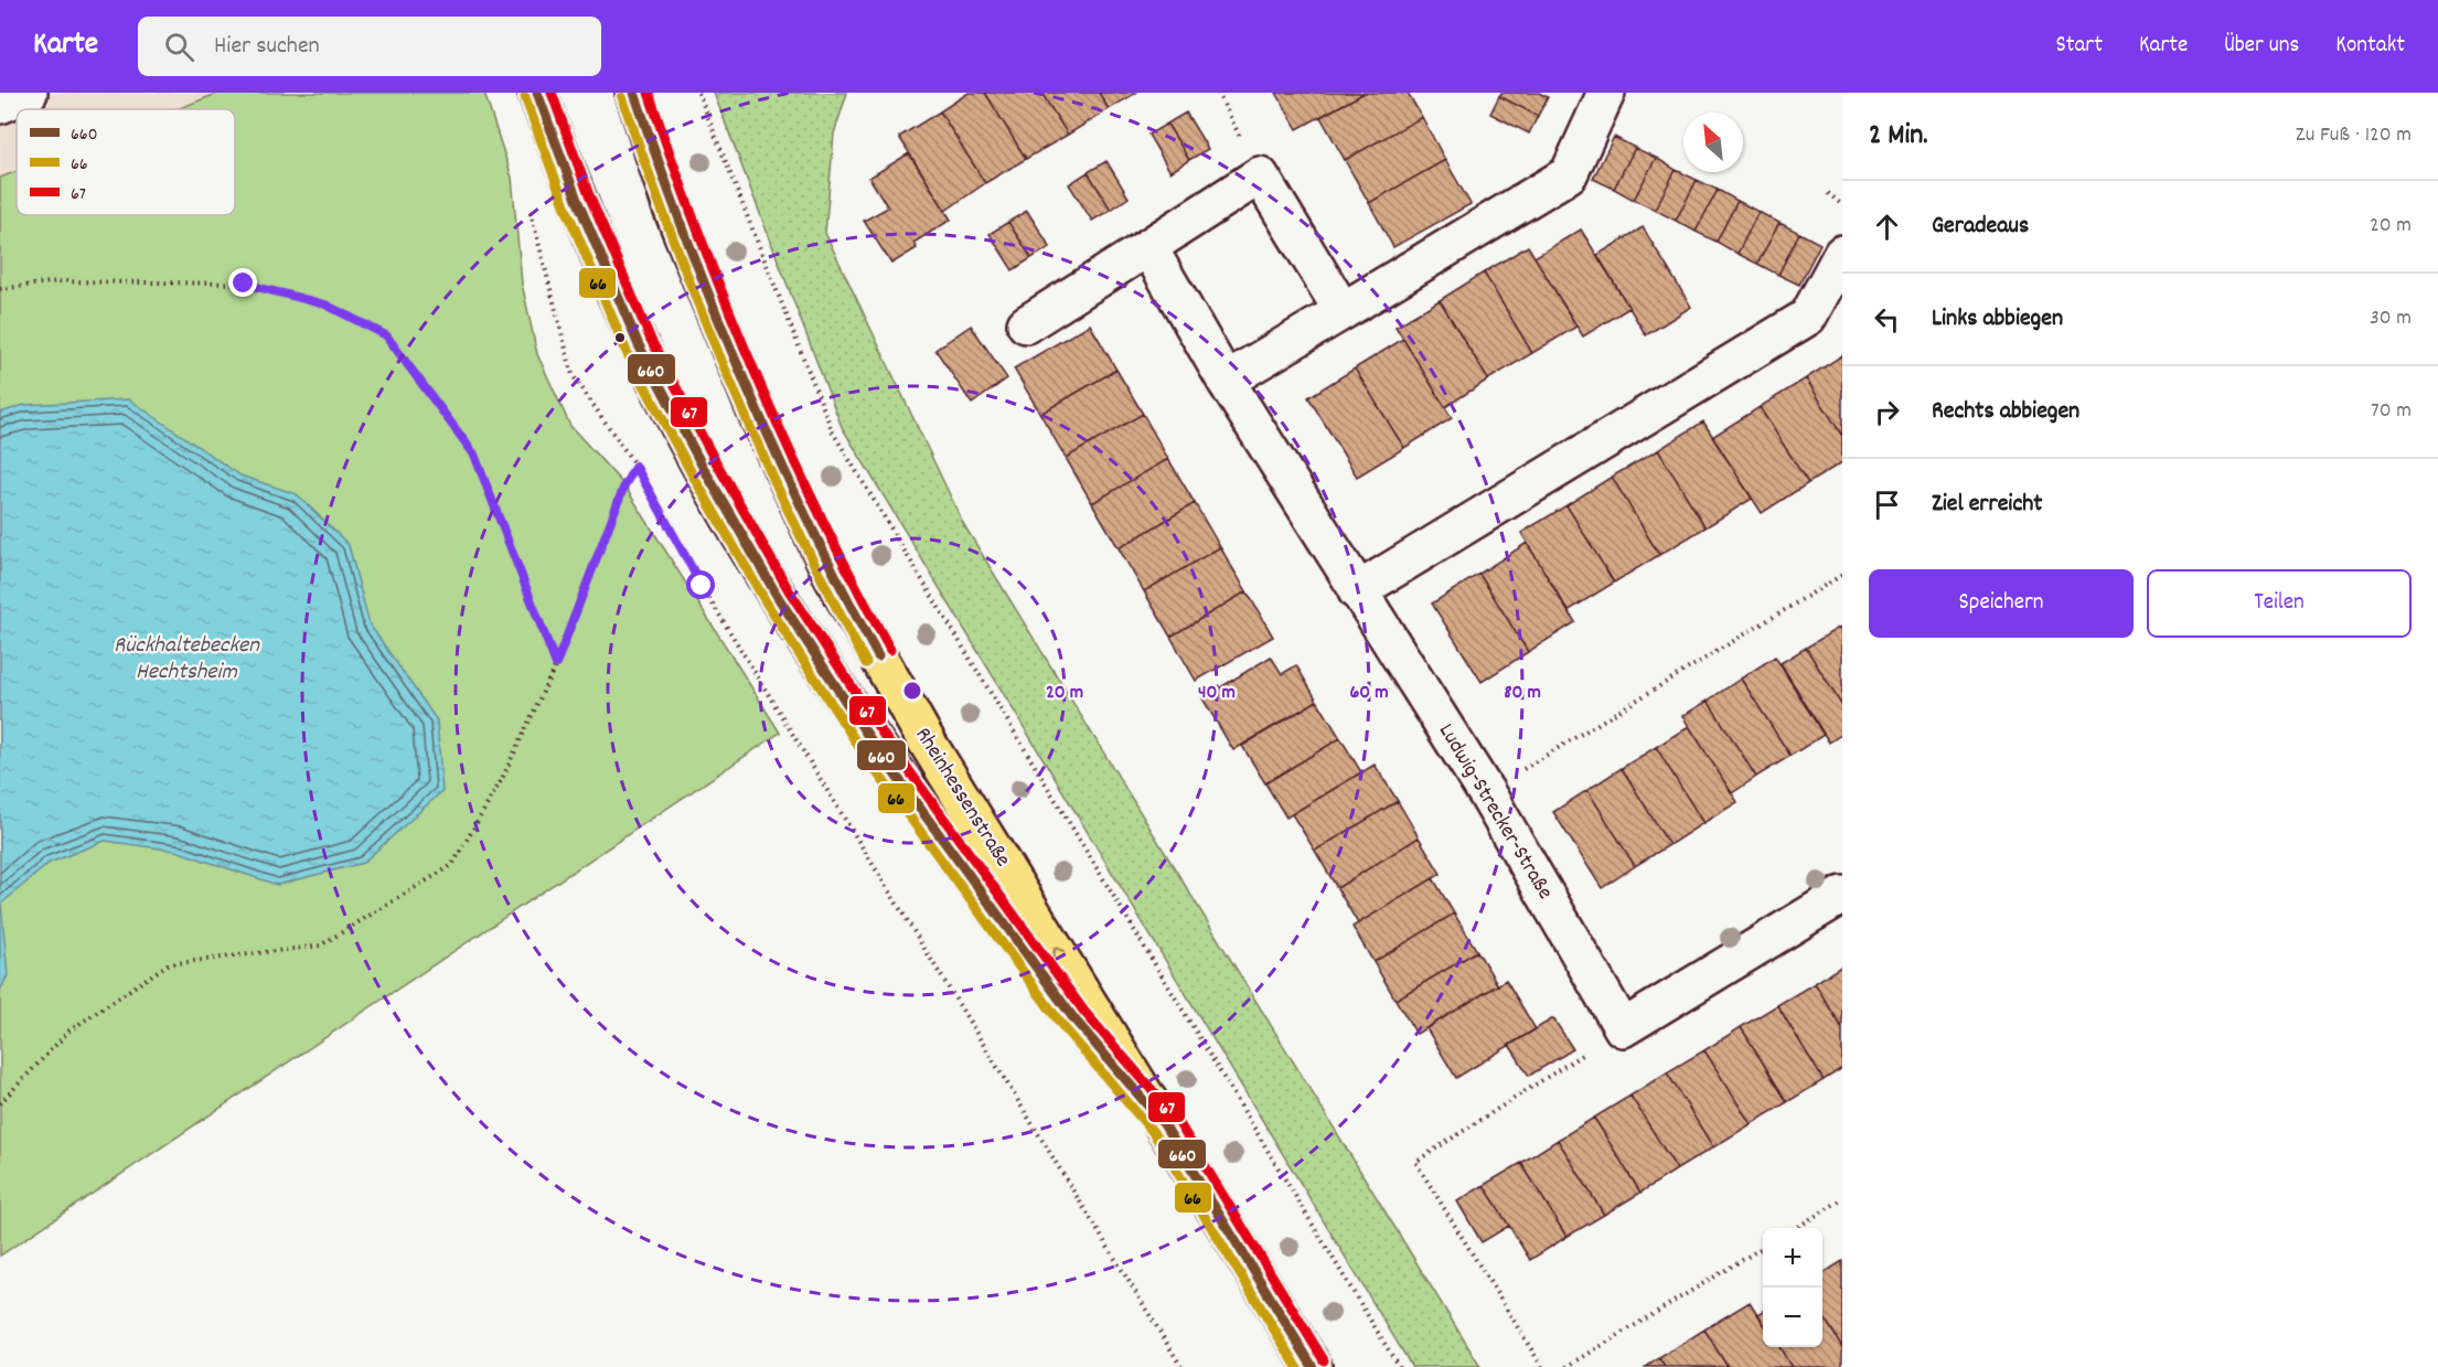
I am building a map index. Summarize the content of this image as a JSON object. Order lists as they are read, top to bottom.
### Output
{
  "streets": {
    "main road": ["Rheinhessenstraße"],
    "street": ["Ludwig-Strecker-Straße"]
  },
  "water": ["Rückhaltebecken Hechtsheim"],
  "lines": ["transit line 660", "transit line 67", "transit line 66"],
  "legend": ["660", "66", "67"],
  "north": "top left",
  "page": {
    "header": "Karte",
    "search": "Hier suchen",
    "nav": [
      "Start",
      "Karte",
      "Über uns",
      "Kontakt"
    ],
    "heading": ["2 Min.", "Zu Fuß · 120 m"],
    "list": [
      ["Geradeaus", "20 m"],
      ["Links abbiegen", "30 m"],
      ["Rechts abbiegen", "70 m"],
      "Ziel erreicht"
    ],
    "buttons": ["Speichern", "Teilen"],
    "map_buttons": ["+", "−"]
  },
  "rings": [
    "20 m",
    "40 m",
    "60 m",
    "80 m"
  ]
}
